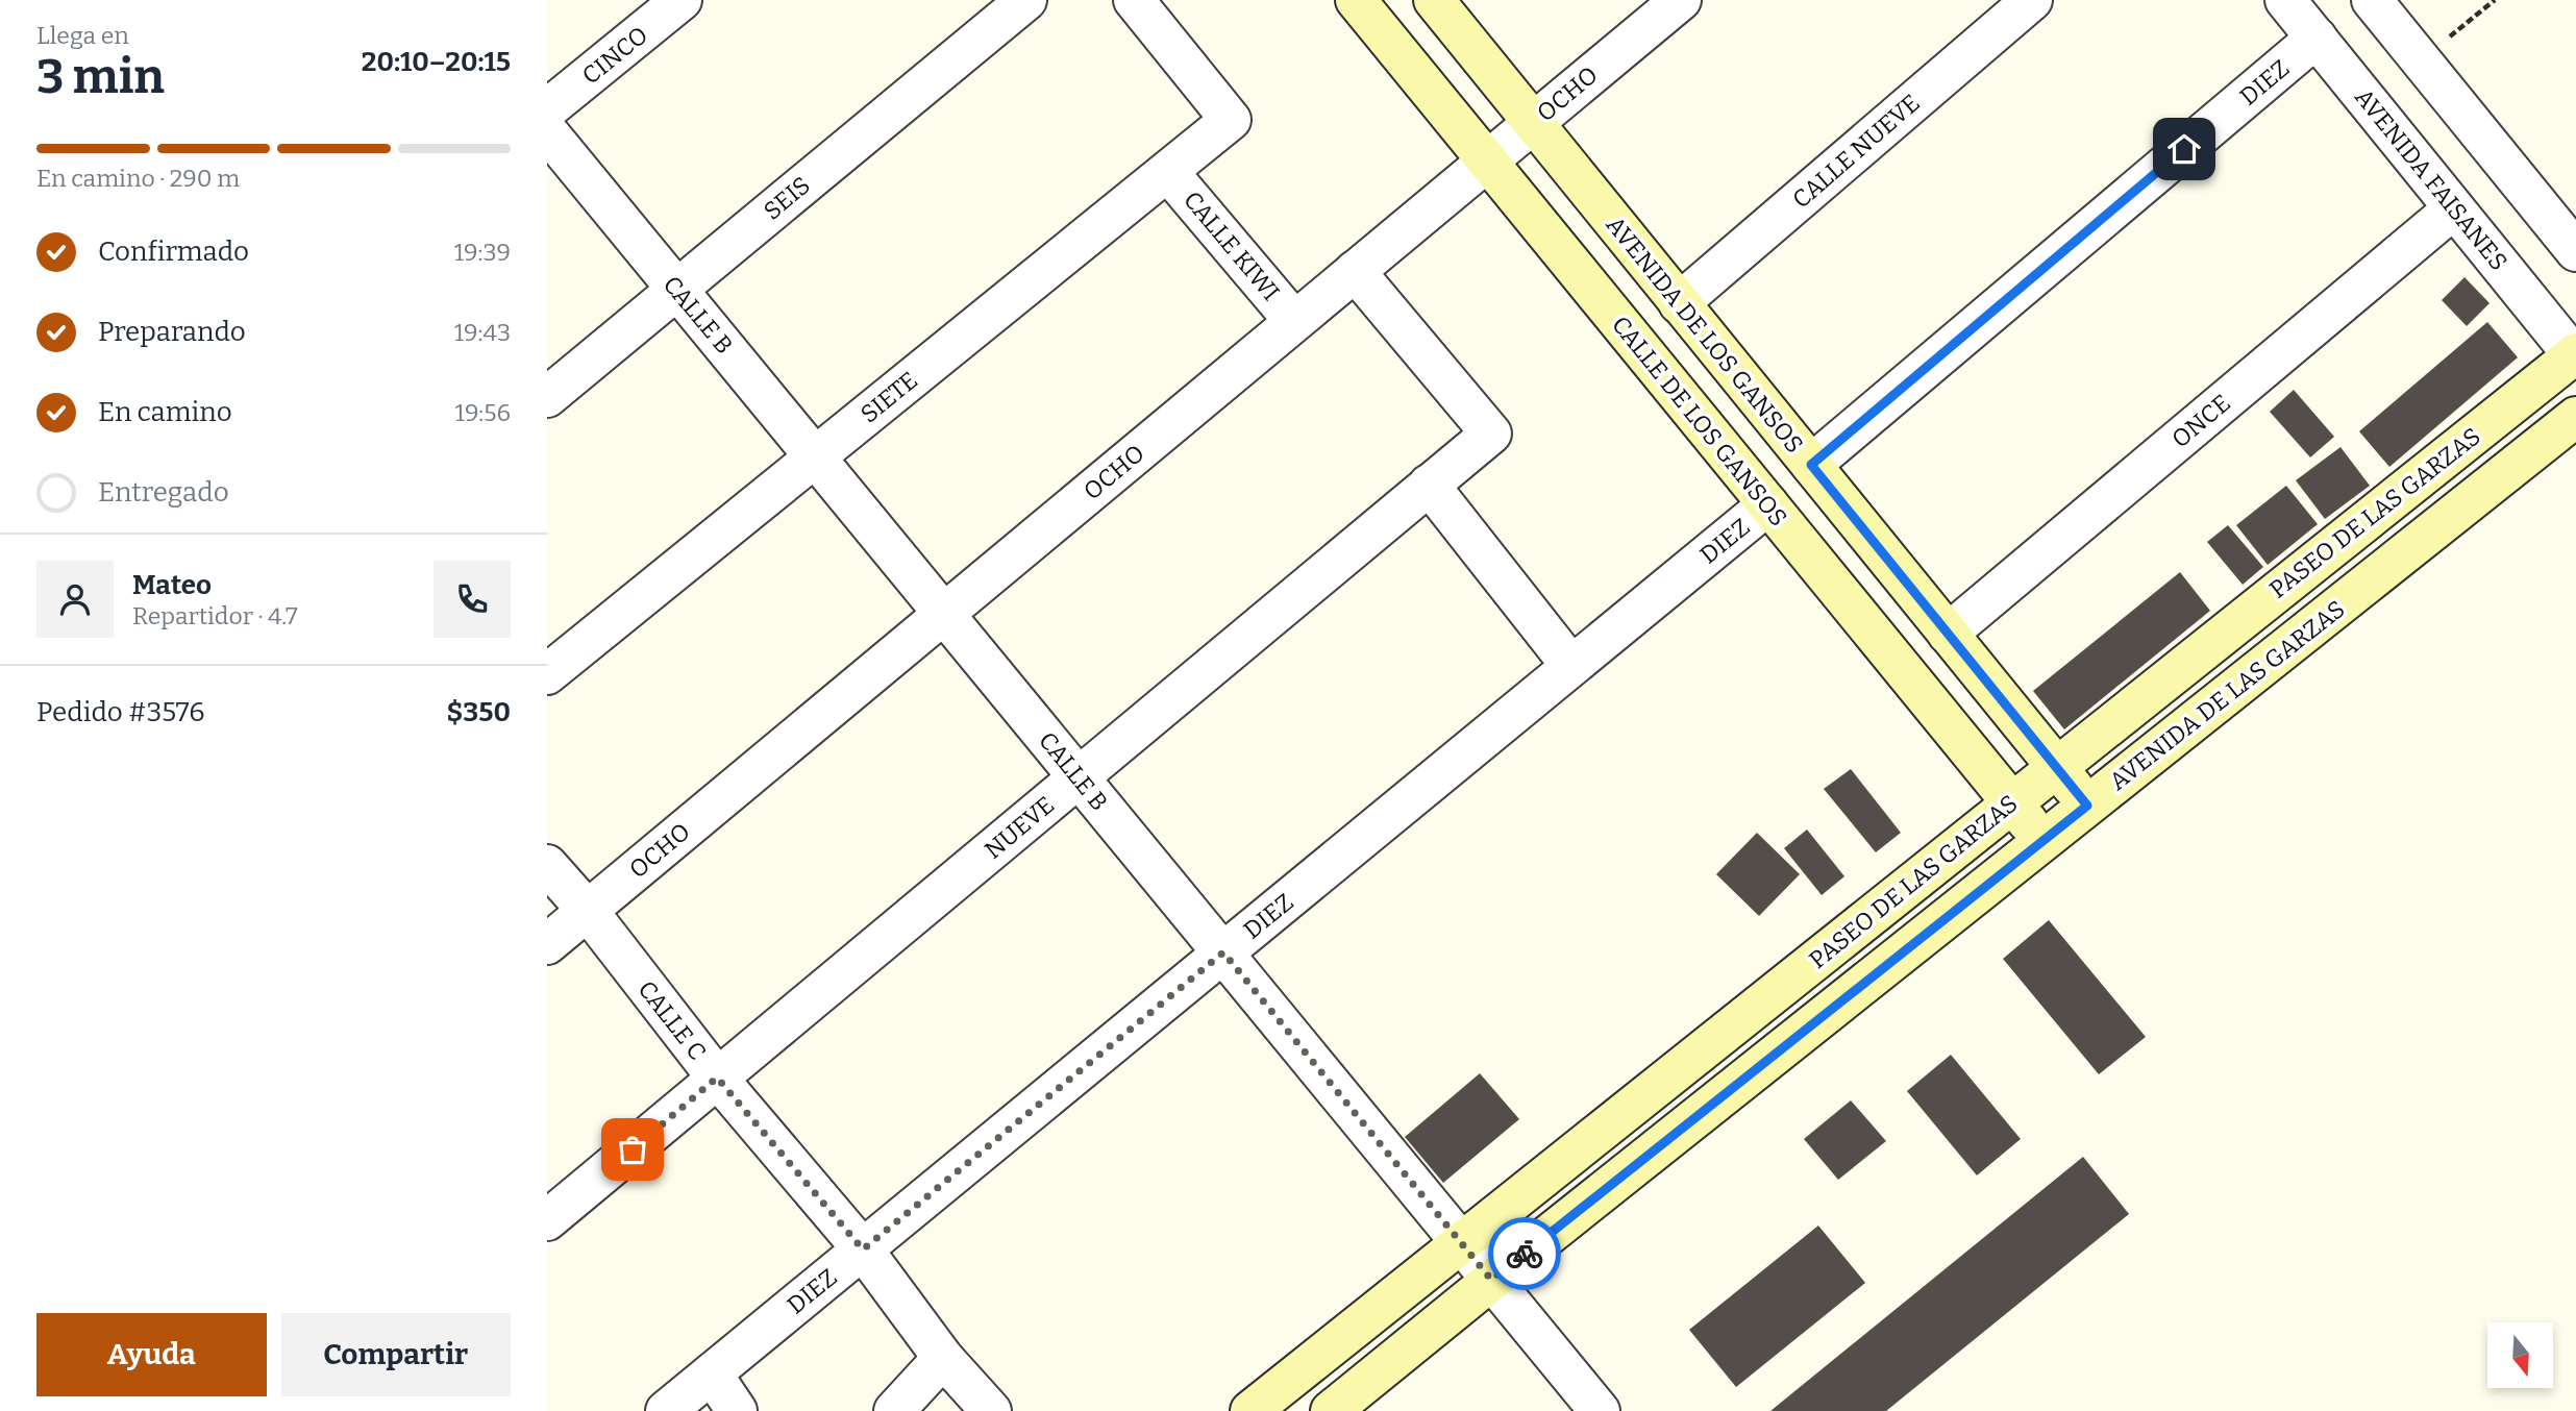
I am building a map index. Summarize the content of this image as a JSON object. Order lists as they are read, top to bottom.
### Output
{
  "streets": {
    "main road": [
      "AVENIDA DE LOS GANSOS",
      "CALLE DE LOS GANSOS",
      "PASEO DE LAS GARZAS",
      "AVENIDA DE LAS GARZAS"
    ],
    "street": [
      "CINCO",
      "DIEZ",
      "OCHO",
      "CALLE NUEVE",
      "AVENIDA FAISANES",
      "SEIS",
      "CALLE KIWI",
      "CALLE B",
      "SIETE",
      "ONCE",
      "NUEVE",
      "CALLE C"
    ]
  },
  "crossings": [
    ["DIEZ", "AVENIDA FAISANES"],
    ["DIEZ", "CALLE B"],
    ["DIEZ", "AVENIDA DE LOS GANSOS"],
    ["DIEZ", "CALLE DE LOS GANSOS"],
    ["DIEZ", "CALLE C"],
    ["OCHO", "CALLE KIWI"],
    ["OCHO", "CALLE B"],
    ["OCHO", "AVENIDA DE LOS GANSOS"],
    ["OCHO", "CALLE DE LOS GANSOS"],
    ["OCHO", "NUEVE"],
    ["OCHO", "CALLE C"],
    ["CALLE NUEVE", "AVENIDA DE LOS GANSOS"],
    ["AVENIDA FAISANES", "ONCE"],
    ["AVENIDA FAISANES", "PASEO DE LAS GARZAS"],
    ["SEIS", "CALLE B"],
    ["CALLE KIWI", "SIETE"],
    ["CALLE B", "SIETE"],
    ["CALLE B", "PASEO DE LAS GARZAS"],
    ["CALLE B", "AVENIDA DE LAS GARZAS"],
    ["CALLE B", "NUEVE"],
    ["AVENIDA DE LOS GANSOS", "ONCE"],
    ["AVENIDA DE LOS GANSOS", "PASEO DE LAS GARZAS"],
    ["AVENIDA DE LOS GANSOS", "AVENIDA DE LAS GARZAS"],
    ["CALLE DE LOS GANSOS", "PASEO DE LAS GARZAS"],
    ["CALLE DE LOS GANSOS", "AVENIDA DE LAS GARZAS"],
    ["NUEVE", "CALLE C"]
  ],
  "north": "bottom",
  "page": {
    "heading": ["3 min", "Llega en", "20:10–20:15"],
    "panel": [
      "Mateo",
      "Repartidor · 4.7",
      "Pedido #3576",
      "$350"
    ],
    "bar": "En camino · 290 m",
    "list": [
      ["Confirmado", "19:39"],
      ["Preparando", "19:43"],
      ["En camino", "19:56"],
      "Entregado"
    ],
    "buttons": ["Ayuda", "Compartir"]
  }
}
